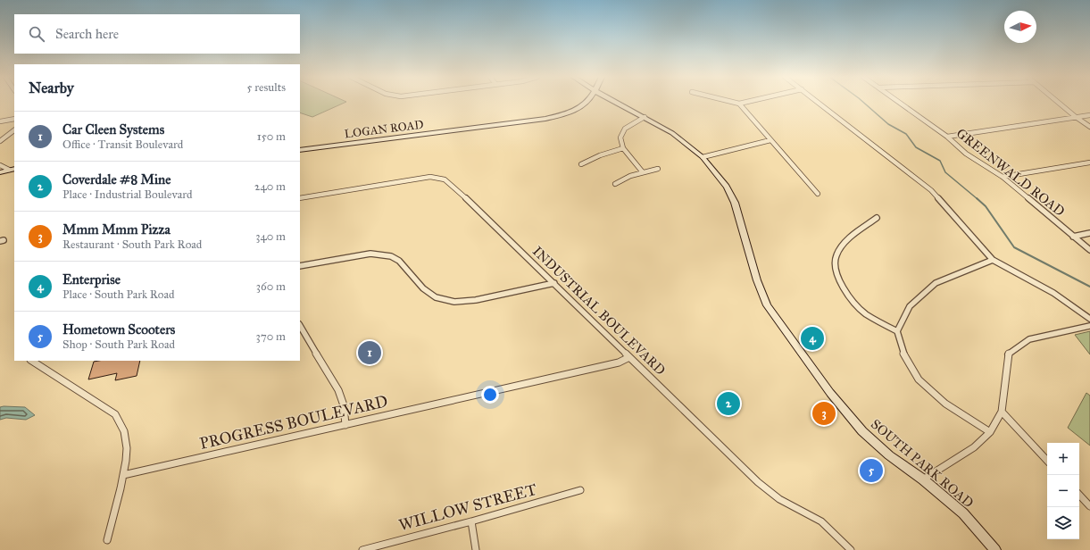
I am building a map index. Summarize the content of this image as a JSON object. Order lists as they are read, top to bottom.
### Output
{
  "streets": {
    "main road": ["LOGAN ROAD", "SOUTH PARK ROAD"],
    "street": [
      "GREENWALD ROAD",
      "INDUSTRIAL BOULEVARD",
      "PROGRESS BOULEVARD",
      "WILLOW STREET"
    ]
  },
  "crossings": [
    ["INDUSTRIAL BOULEVARD", "PROGRESS BOULEVARD"]
  ],
  "north": "right",
  "page": {
    "search": "Search here",
    "heading": ["Nearby", "5 results"],
    "list": [
      {
        "mark": "1",
        "name": "Car Cleen Systems",
        "note": "Office · Transit Boulevard",
        "value": "150 m"
      },
      {
        "mark": "2",
        "name": "Coverdale #8 Mine",
        "note": "Place · Industrial Boulevard",
        "value": "240 m"
      },
      {
        "mark": "3",
        "name": "Mmm Mmm Pizza",
        "note": "Restaurant · South Park Road",
        "value": "340 m"
      },
      {
        "mark": "4",
        "name": "Enterprise",
        "note": "Place · South Park Road",
        "value": "360 m"
      },
      {
        "mark": "5",
        "name": "Hometown Scooters",
        "note": "Shop · South Park Road",
        "value": "370 m"
      }
    ],
    "pins": [
      "4",
      "1",
      "2",
      "3",
      "5"
    ],
    "map_buttons": ["+", "−"]
  }
}
